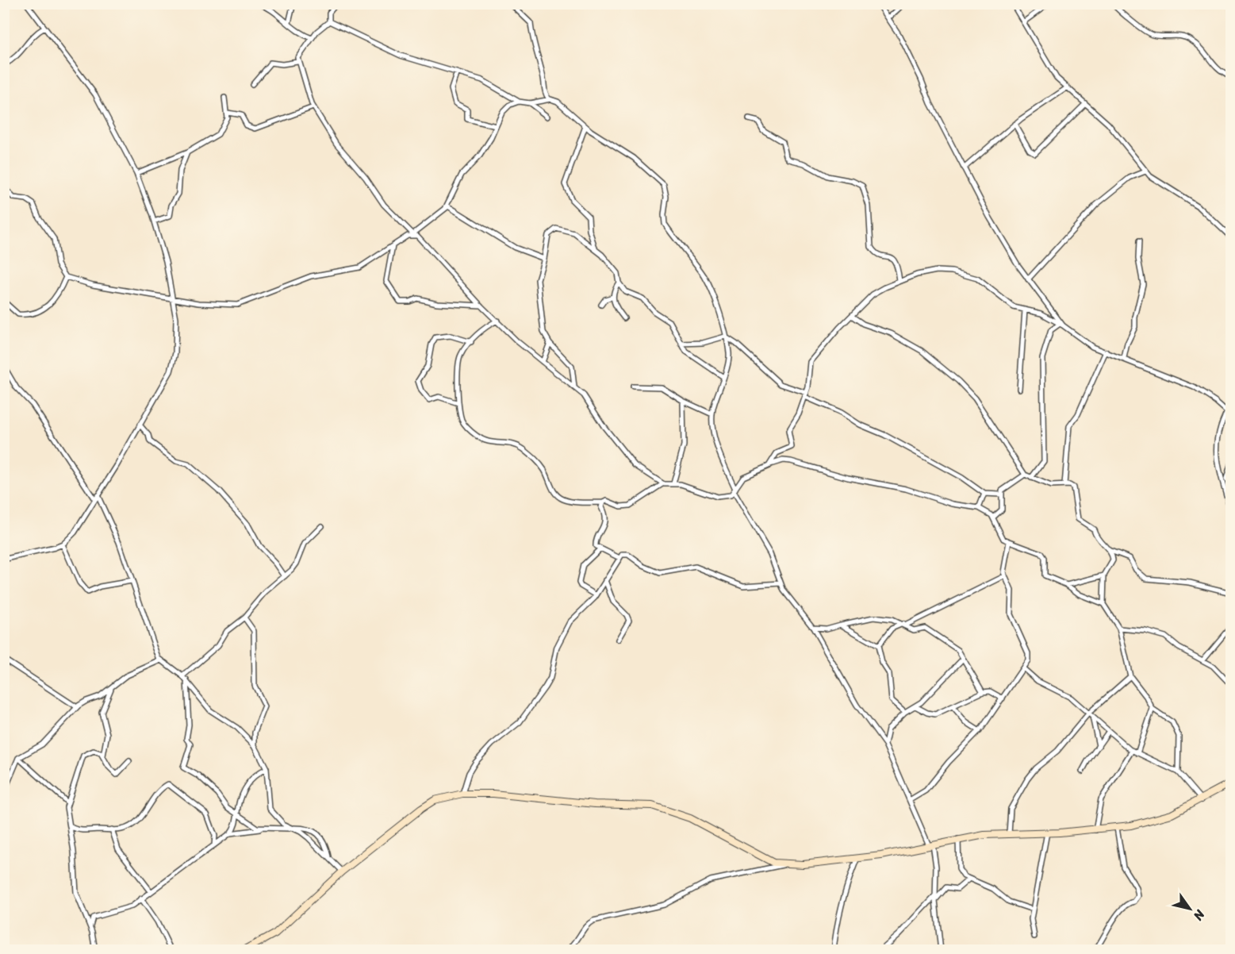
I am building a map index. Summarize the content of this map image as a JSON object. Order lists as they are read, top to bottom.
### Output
{
  "north": "bottom right"
}
